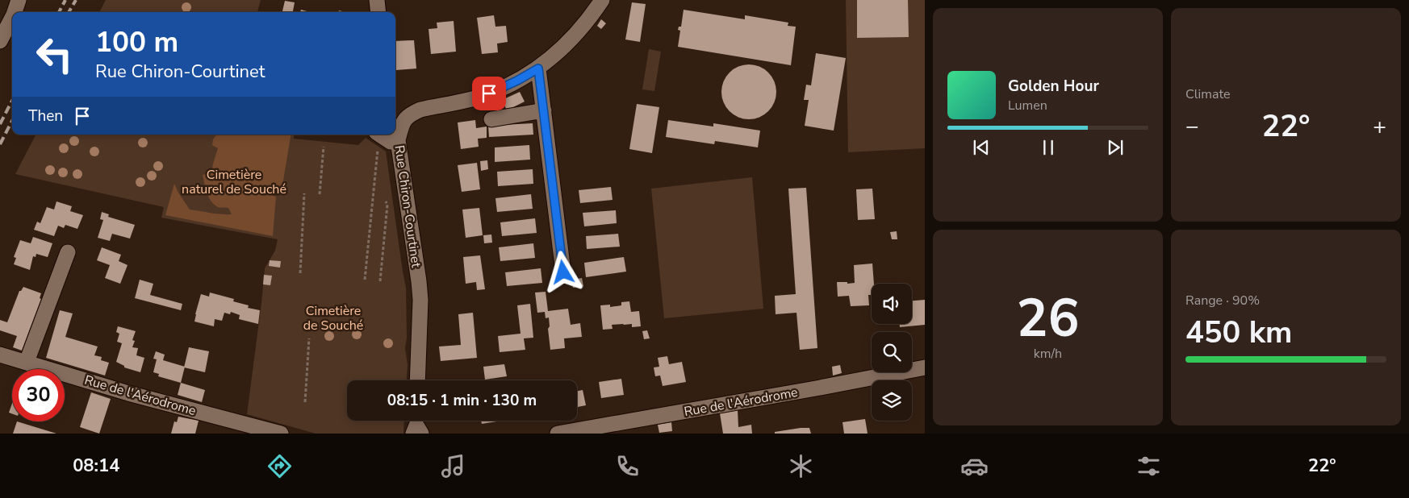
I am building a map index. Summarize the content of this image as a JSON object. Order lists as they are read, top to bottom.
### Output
{
  "streets": {
    "street": ["Rue Chiron-Courtinet", "Rue de l'Aérodrome"]
  },
  "parks": ["Cimetière naturel de Souché", "Cimetière de Souché"],
  "page": {
    "tile": [
      "Climate",
      ["26", "km/h"],
      ["Range · 90%", "450 km"]
    ],
    "turn": ["100 m", "Rue Chiron-Courtinet"],
    "song": ["Golden Hour", "Lumen"],
    "then": "Then",
    "heat": ["−", "22°", "+"],
    "limit": "30",
    "trip": "08:15 · 1 min · 130 m",
    "tabs": ["08:14", "22°"]
  }
}
